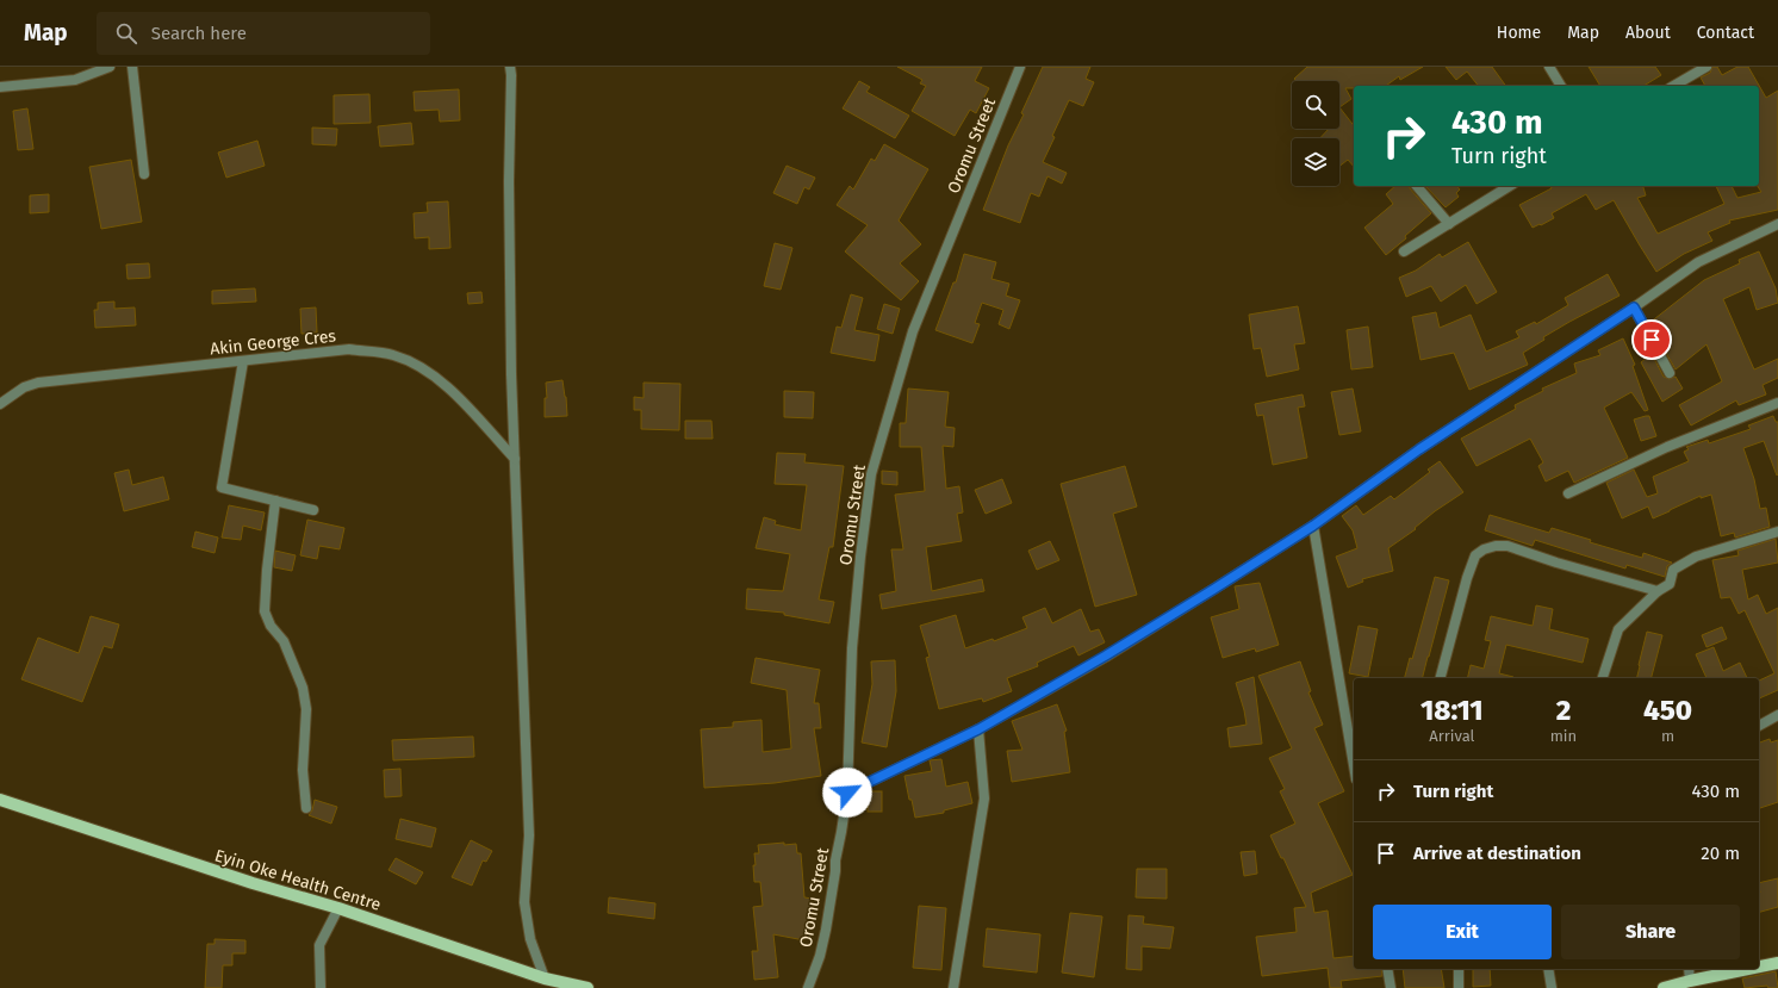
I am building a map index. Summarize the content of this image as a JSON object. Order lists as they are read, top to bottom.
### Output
{
  "streets": {
    "main road": ["Eyin Oke Health Centre"],
    "street": ["Oromu Street", "Akin George Cres"]
  },
  "page": {
    "header": "Map",
    "search": "Search here",
    "nav": [
      "Home",
      "Map",
      "About",
      "Contact"
    ],
    "turn": ["430 m", "Turn right"],
    "eta": [
      "18:11",
      "Arrival",
      "2",
      "min",
      "450",
      "m"
    ],
    "list": [
      {
        "name": "Turn right",
        "value": "430 m"
      },
      {
        "name": "Arrive at destination",
        "value": "20 m"
      }
    ],
    "buttons": ["Exit", "Share"]
  }
}
